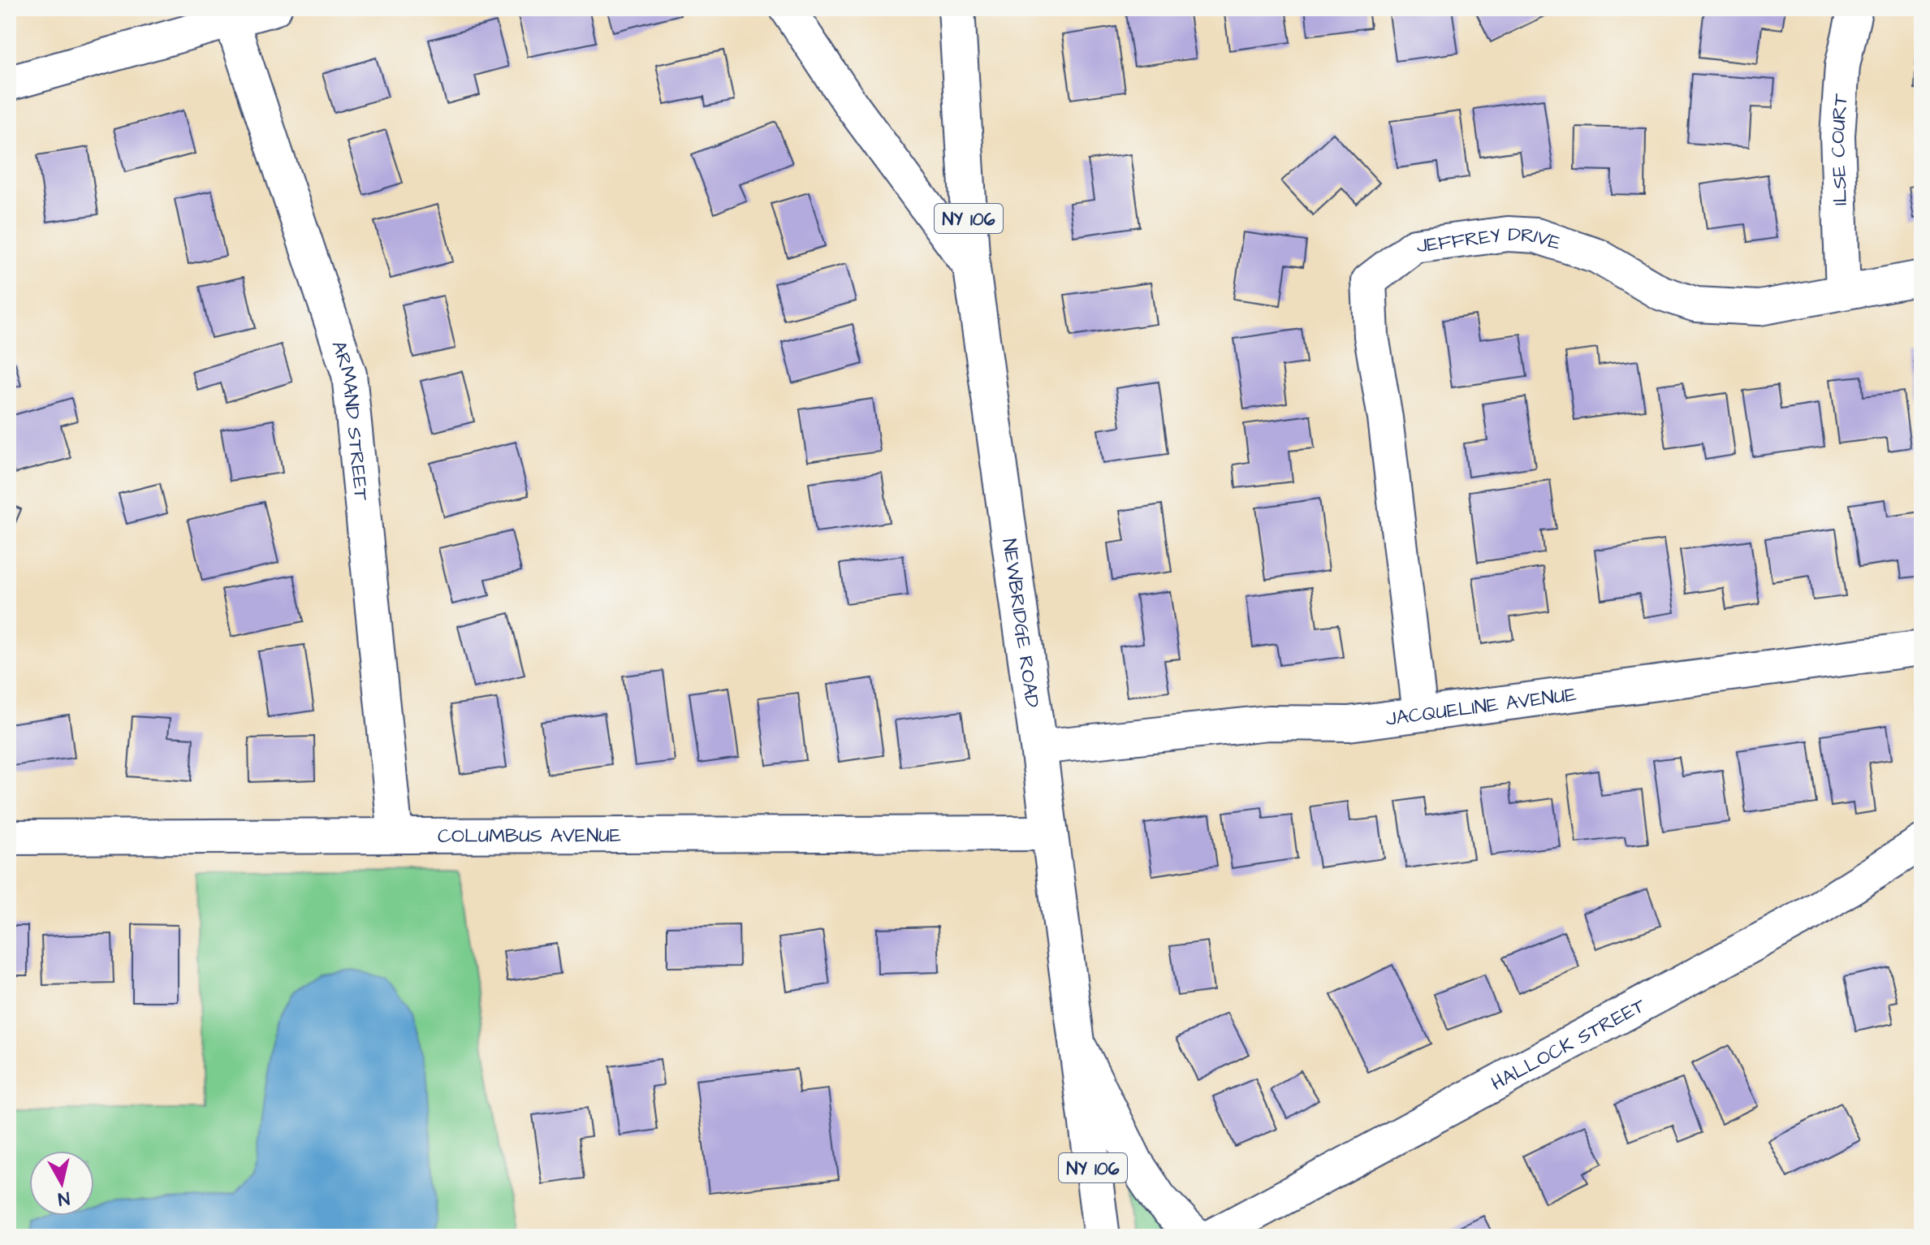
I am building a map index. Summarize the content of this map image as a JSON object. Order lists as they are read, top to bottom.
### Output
{
  "streets": {
    "main road": ["NY 106", "NEWBRIDGE ROAD"],
    "street": [
      "ILSE COURT",
      "JEFFREY DRIVE",
      "ARMAND STREET",
      "JACQUELINE AVENUE",
      "COLUMBUS AVENUE",
      "HALLOCK STREET"
    ]
  },
  "crossings": [
    ["ILSE COURT", "JEFFREY DRIVE"],
    ["JEFFREY DRIVE", "JACQUELINE AVENUE"],
    ["ARMAND STREET", "COLUMBUS AVENUE"],
    ["NEWBRIDGE ROAD", "JACQUELINE AVENUE"],
    ["NEWBRIDGE ROAD", "COLUMBUS AVENUE"]
  ],
  "north": "bottom"
}
